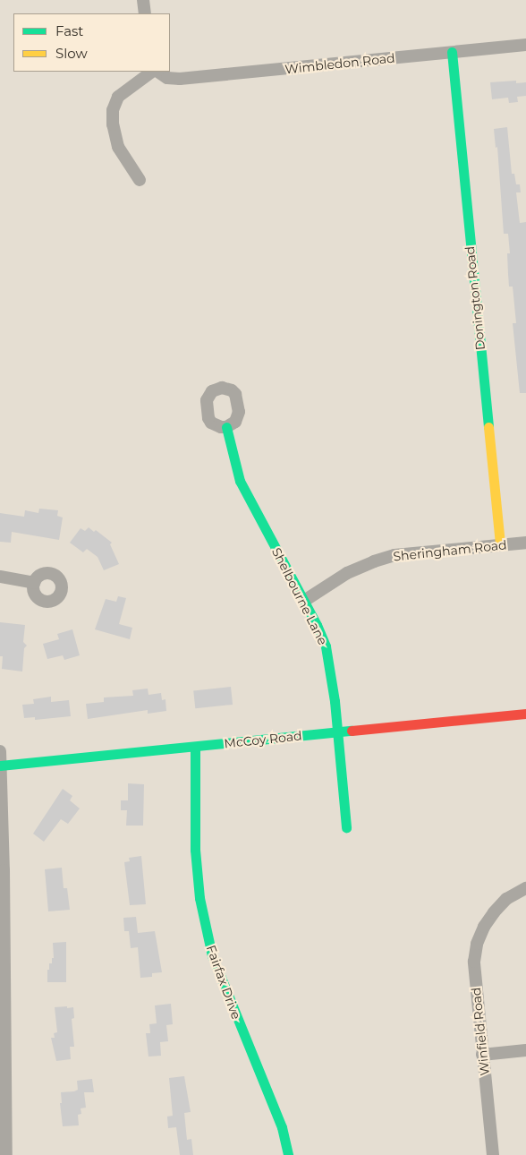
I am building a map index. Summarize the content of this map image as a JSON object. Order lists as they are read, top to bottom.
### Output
{
  "streets": {
    "street": [
      "Wimbledon Road",
      "Donington Road",
      "Sheringham Road",
      "Shelbourne Lane",
      "McCoy Road",
      "Fairfax Drive",
      "Winfield Road"
    ]
  },
  "crossings": [
    ["Wimbledon Road", "Donington Road"],
    ["Donington Road", "Sheringham Road"],
    ["Sheringham Road", "Shelbourne Lane"],
    ["Shelbourne Lane", "McCoy Road"],
    ["McCoy Road", "Fairfax Drive"]
  ],
  "legend": ["Fast", "Slow"]
}
